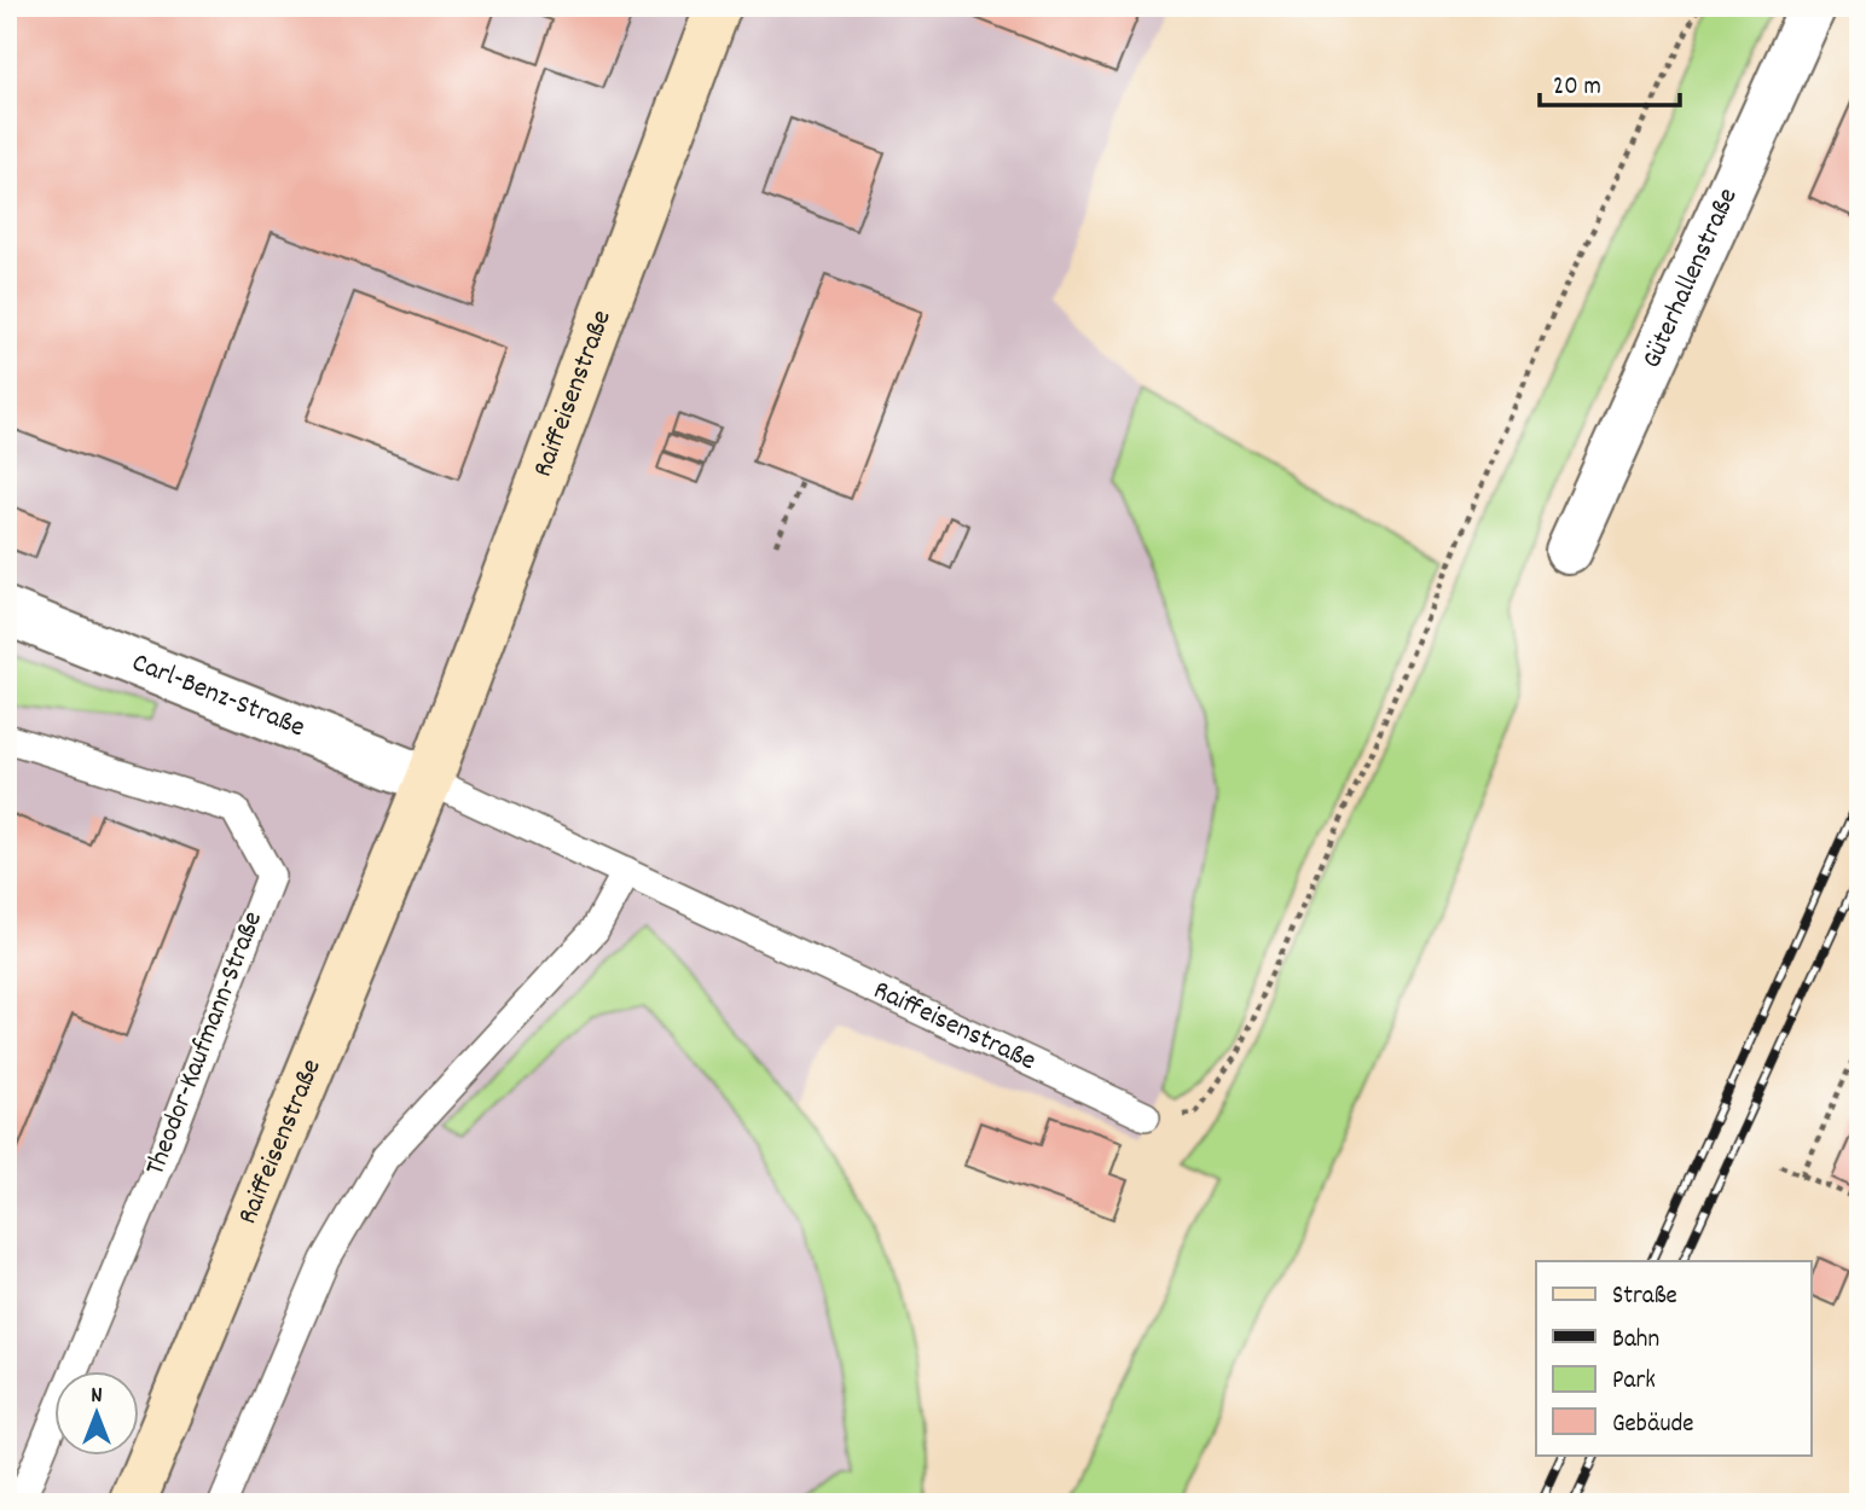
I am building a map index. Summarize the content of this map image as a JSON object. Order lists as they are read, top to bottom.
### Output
{
  "streets": {
    "street": ["Güterhallenstraße", "Raiffeisenstraße", "Carl-Benz-Straße"],
    "lane": ["Theodor-Kaufmann-Straße"]
  },
  "crossings": [
    ["Raiffeisenstraße", "Carl-Benz-Straße"]
  ],
  "legend": [
    "Straße",
    "Bahn",
    "Park",
    "Gebäude"
  ],
  "scale_bar": "20 m",
  "north": "top"
}
